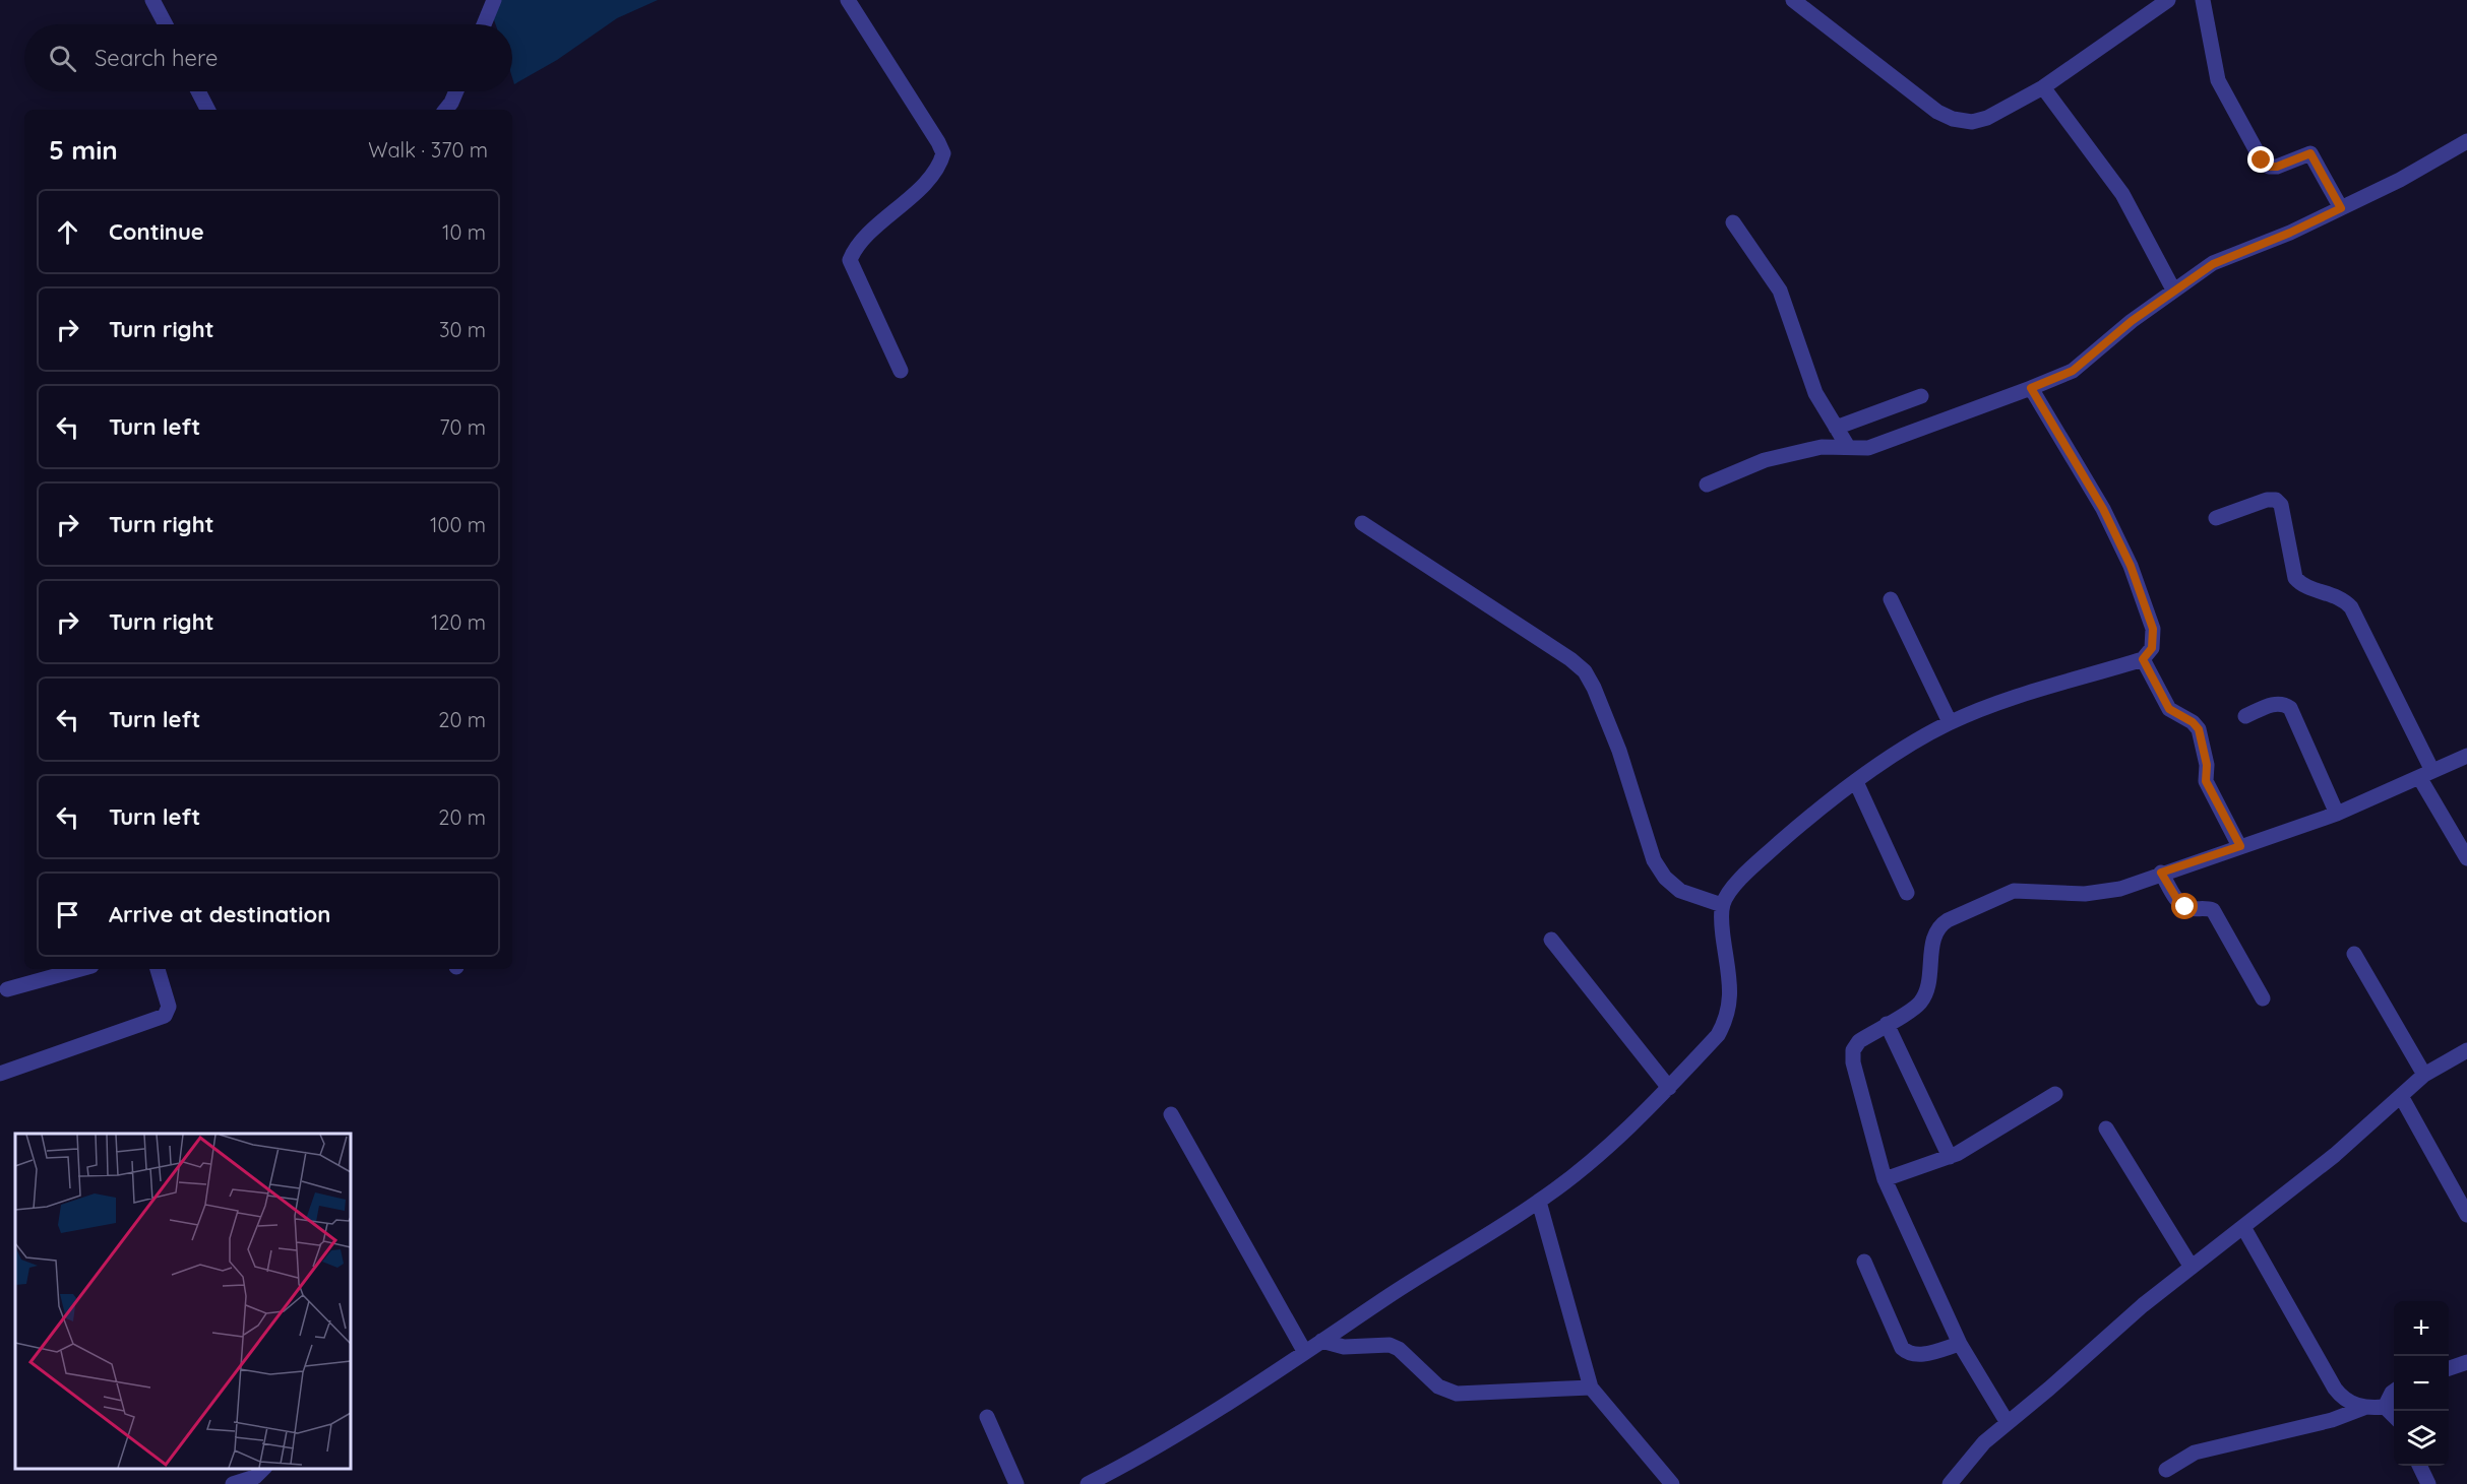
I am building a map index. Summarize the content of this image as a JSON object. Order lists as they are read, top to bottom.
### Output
{
  "page": {
    "search": "Search here",
    "heading": ["5 min", "Walk · 370 m"],
    "list": [
      ["Continue", "10 m"],
      ["Turn right", "30 m"],
      ["Turn left", "70 m"],
      ["Turn right", "100 m"],
      ["Turn right", "120 m"],
      ["Turn left", "20 m"],
      ["Turn left", "20 m"],
      "Arrive at destination"
    ],
    "map_buttons": ["+", "−"]
  }
}
